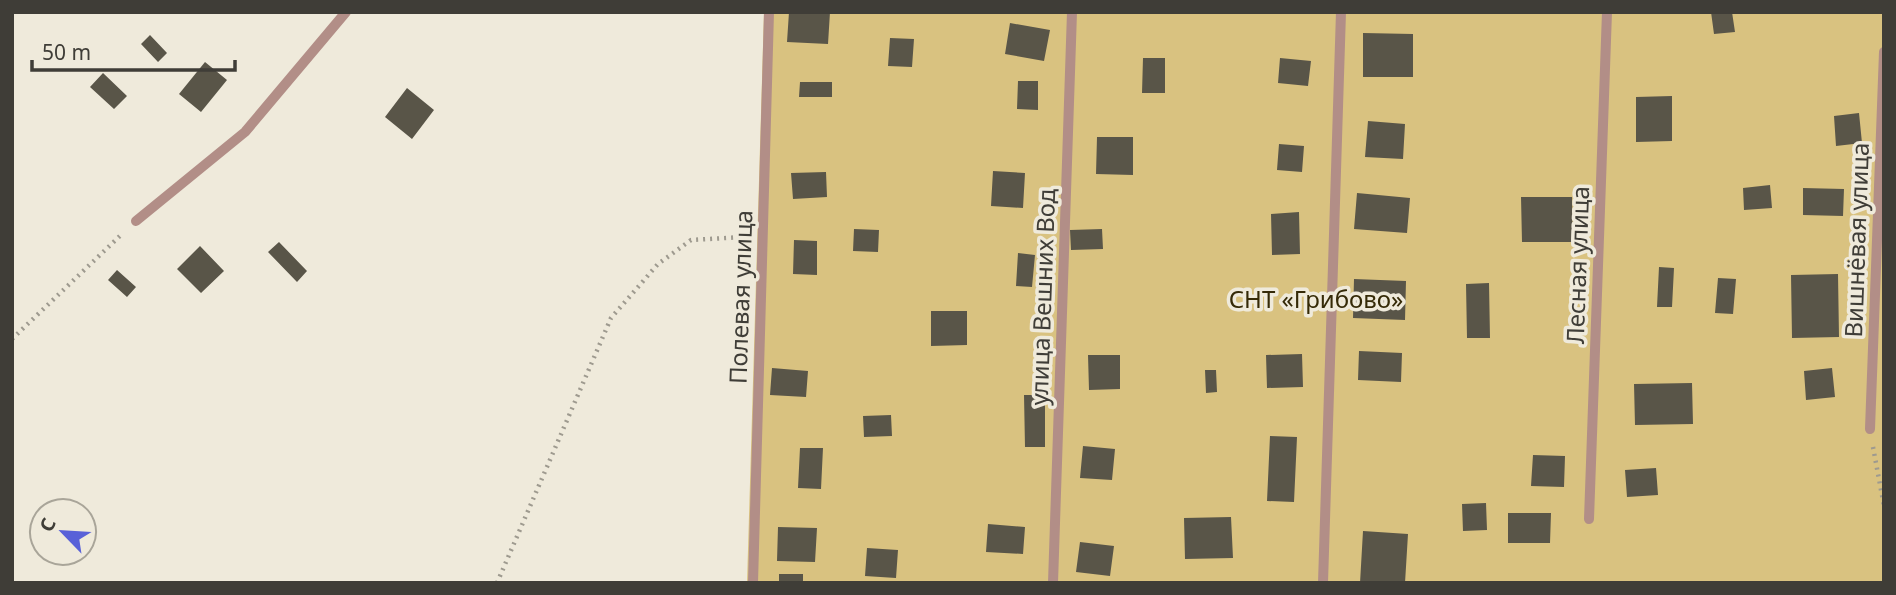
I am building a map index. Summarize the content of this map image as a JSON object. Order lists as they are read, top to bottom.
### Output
{
  "streets": {
    "lane": [
      "Вишнёвая улица",
      "Лесная улица",
      "Полевая улица",
      "улица Вешних Вод"
    ]
  },
  "parks": ["СНТ «Грибово»"],
  "scale_bar": "50 m",
  "north": "top left"
}
